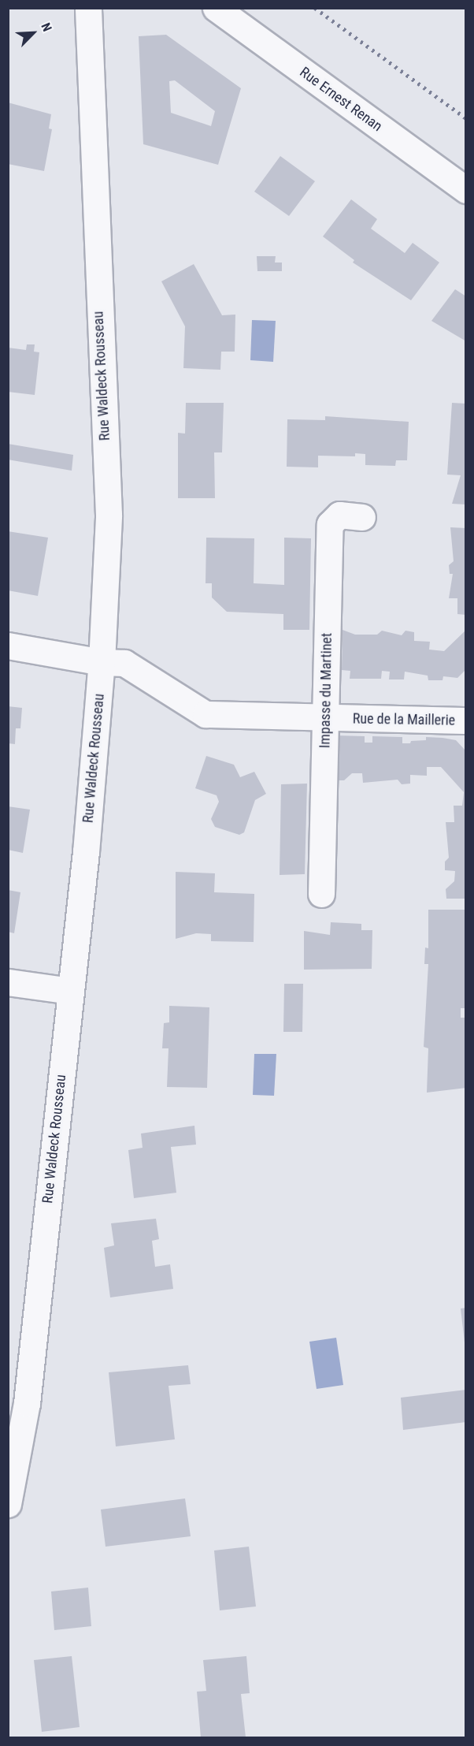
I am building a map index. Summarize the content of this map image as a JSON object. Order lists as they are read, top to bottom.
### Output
{
  "streets": {
    "street": [
      "Rue Ernest Renan",
      "Rue Waldeck Rousseau",
      "Impasse du Martinet",
      "Rue de la Maillerie"
    ]
  },
  "crossings": [
    ["Rue Waldeck Rousseau", "Rue de la Maillerie"],
    ["Impasse du Martinet", "Rue de la Maillerie"]
  ],
  "north": "top right"
}
